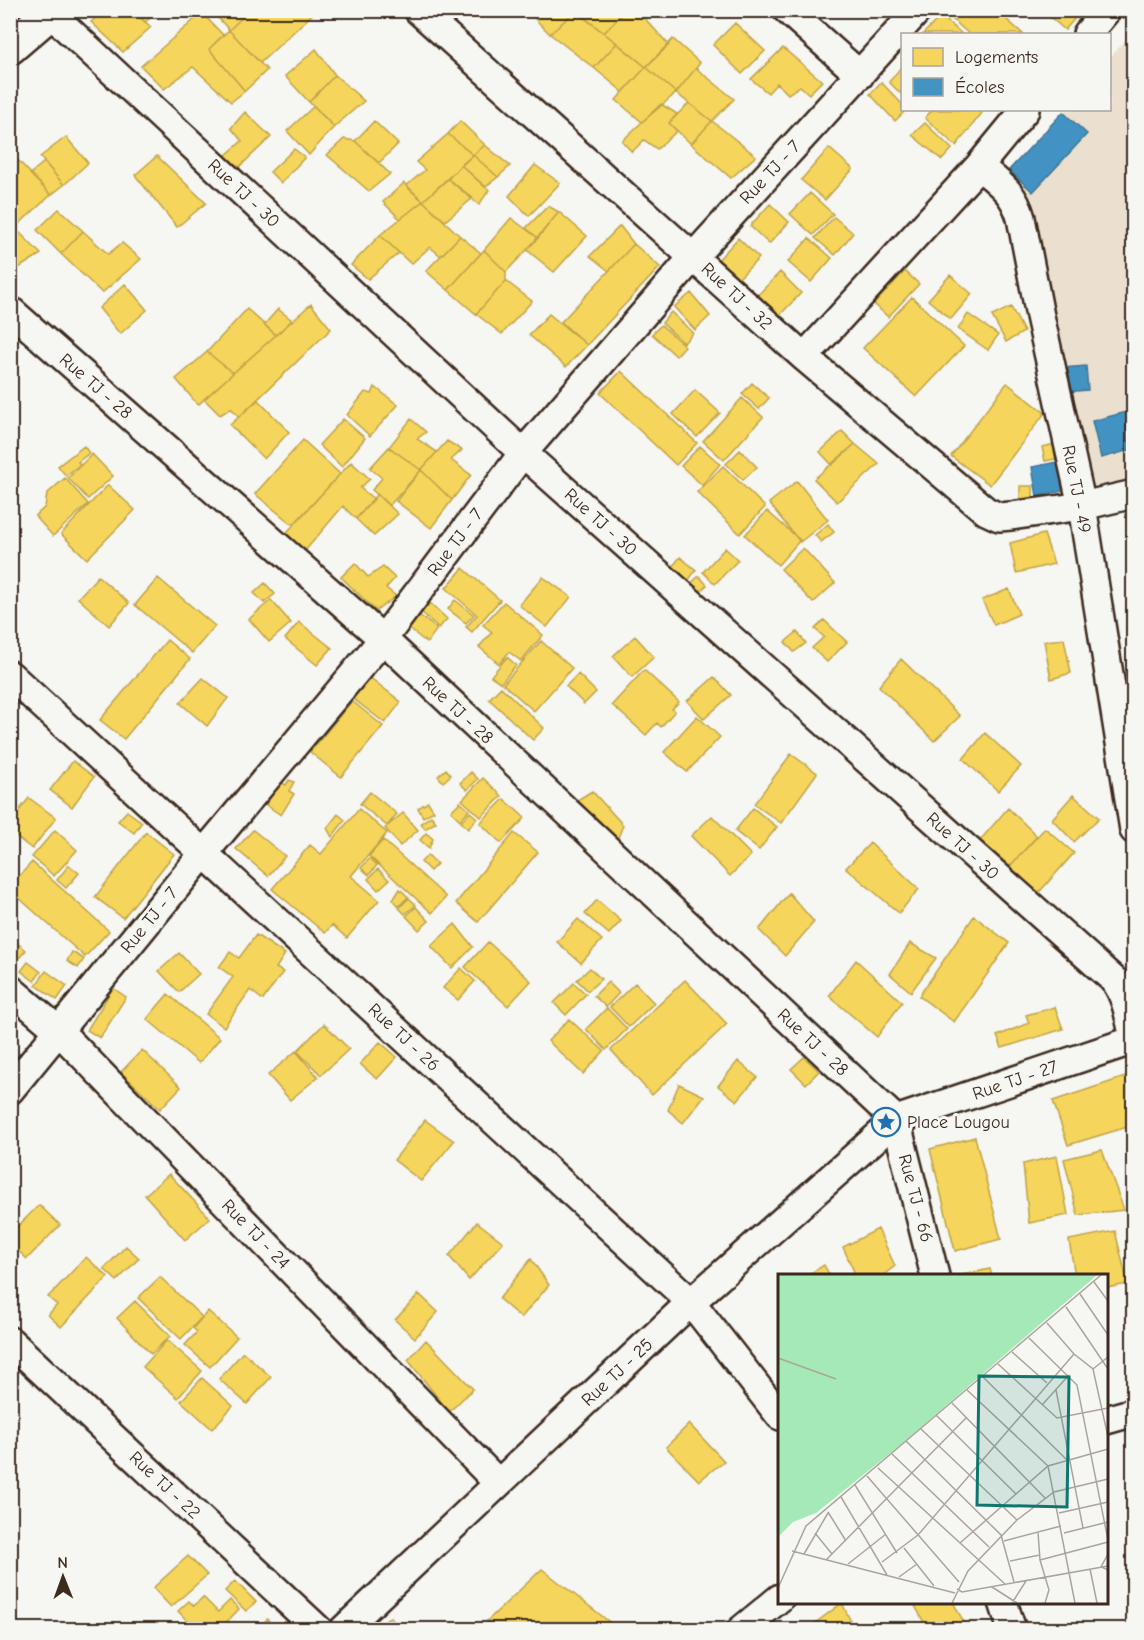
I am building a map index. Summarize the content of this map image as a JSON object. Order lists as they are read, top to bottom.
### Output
{
  "streets": {
    "street": [
      "Rue TJ - 7",
      "Rue TJ - 30",
      "Rue TJ - 32",
      "Rue TJ - 28",
      "Rue TJ - 49",
      "Rue TJ - 26",
      "Rue TJ - 27",
      "Rue TJ - 66",
      "Rue TJ - 24",
      "Rue TJ - 25",
      "Rue TJ - 22"
    ]
  },
  "crossings": [
    ["Rue TJ - 7", "Rue TJ - 30"],
    ["Rue TJ - 7", "Rue TJ - 32"],
    ["Rue TJ - 7", "Rue TJ - 28"],
    ["Rue TJ - 7", "Rue TJ - 26"],
    ["Rue TJ - 7", "Rue TJ - 24"],
    ["Rue TJ - 30", "Rue TJ - 27"],
    ["Rue TJ - 32", "Rue TJ - 49"],
    ["Rue TJ - 28", "Rue TJ - 27"],
    ["Rue TJ - 28", "Rue TJ - 66"],
    ["Rue TJ - 28", "Rue TJ - 25"],
    ["Rue TJ - 26", "Rue TJ - 25"],
    ["Rue TJ - 27", "Rue TJ - 66"],
    ["Rue TJ - 27", "Rue TJ - 25"],
    ["Rue TJ - 66", "Rue TJ - 25"],
    ["Rue TJ - 24", "Rue TJ - 25"]
  ],
  "places": {
    "place": ["Place Lougou"]
  },
  "legend": ["Logements", "Écoles"],
  "north": "top"
}
